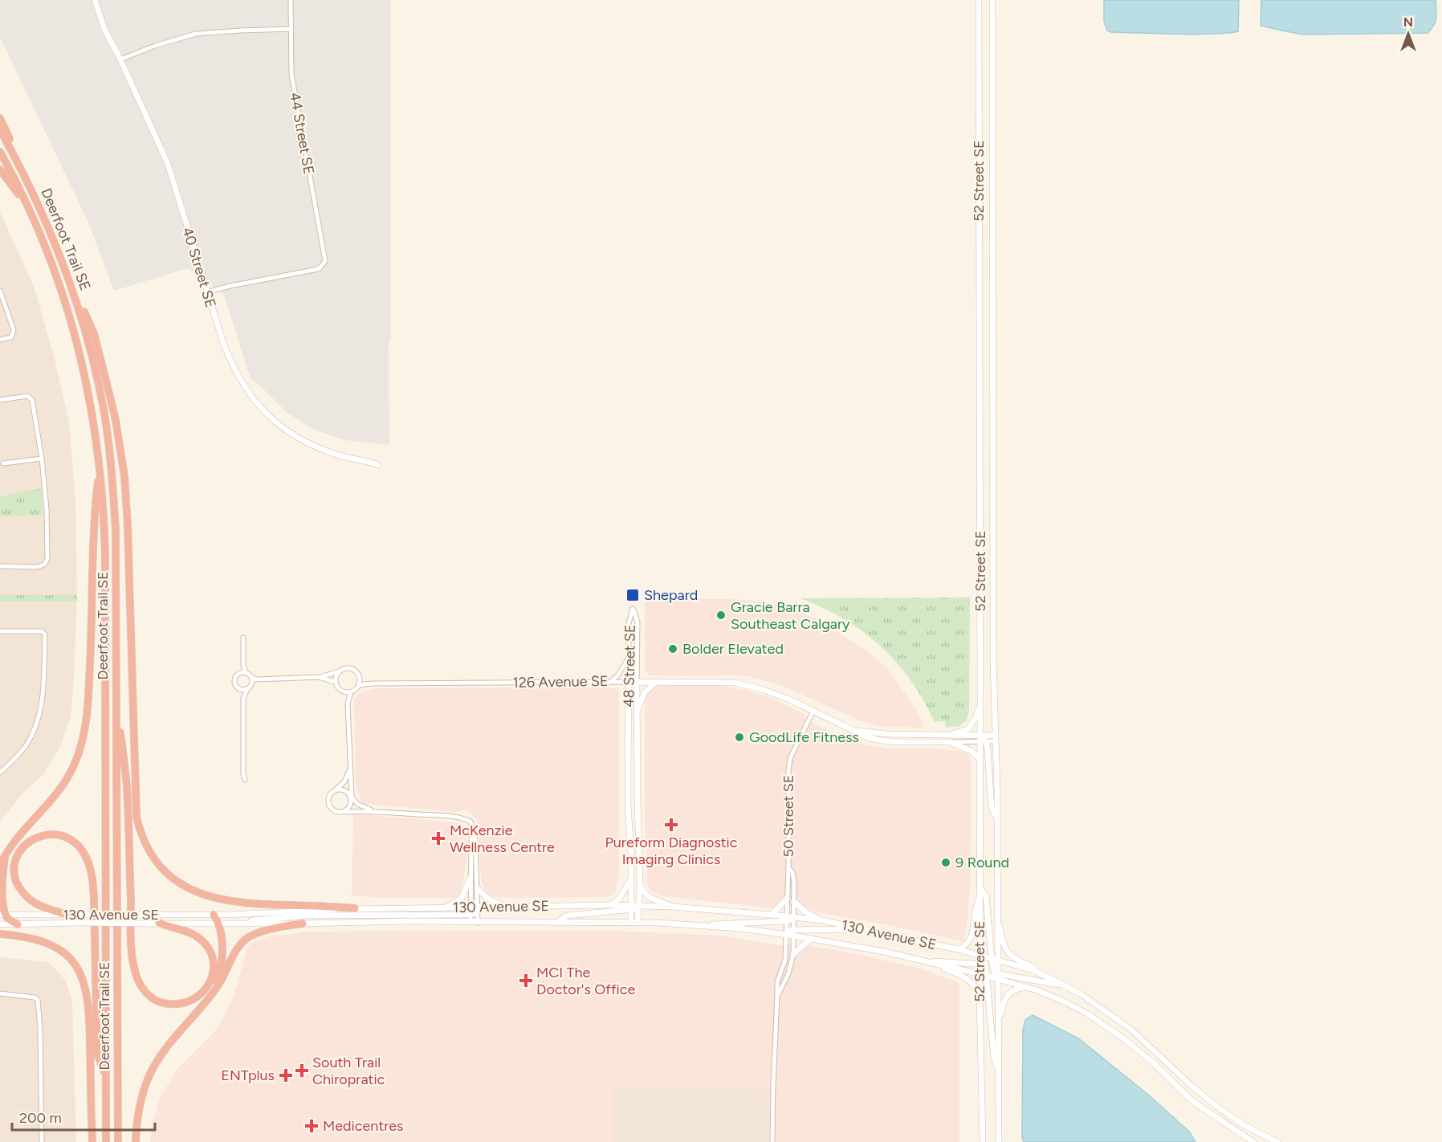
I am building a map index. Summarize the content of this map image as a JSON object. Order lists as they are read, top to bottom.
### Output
{
  "streets": {
    "highway": ["Deerfoot Trail SE"],
    "main road": [
      "52 Street SE",
      "40 Street SE",
      "48 Street SE",
      "126 Avenue SE",
      "130 Avenue SE"
    ],
    "street": ["44 Street SE", "50 Street SE"]
  },
  "crossings": [
    ["44 Street SE", "40 Street SE"],
    ["52 Street SE", "126 Avenue SE"],
    ["52 Street SE", "130 Avenue SE"],
    ["48 Street SE", "126 Avenue SE"],
    ["48 Street SE", "130 Avenue SE"],
    ["126 Avenue SE", "50 Street SE"],
    ["50 Street SE", "130 Avenue SE"]
  ],
  "places": {
    "transit": ["Shepard"],
    "other": [
      "Gracie Barra Southeast Calgary",
      "Bolder Elevated",
      "GoodLife Fitness",
      "9 Round"
    ],
    "health": [
      "Pureform Diagnostic Imaging Clinics",
      "McKenzie Wellness Centre",
      "MCI The Doctor's Office",
      "South Trail Chiropratic",
      "ENTplus",
      "Medicentres"
    ]
  },
  "scale_bar": "200 m",
  "north": "top"
}
